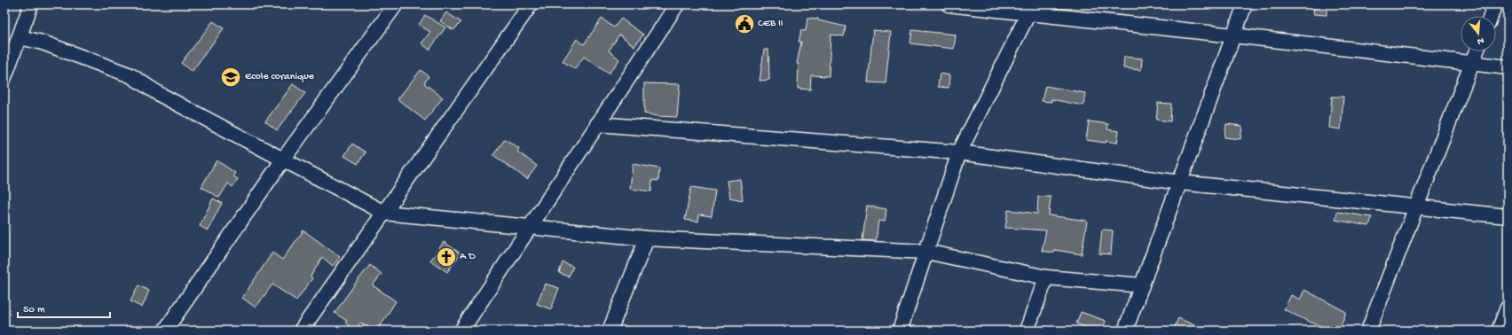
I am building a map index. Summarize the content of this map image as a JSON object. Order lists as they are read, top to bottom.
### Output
{
  "places": {
    "public building": ["CEB II"],
    "school or university": ["Ecole coranique"],
    "church": ["A D"]
  },
  "scale_bar": "50 m",
  "north": "bottom"
}
